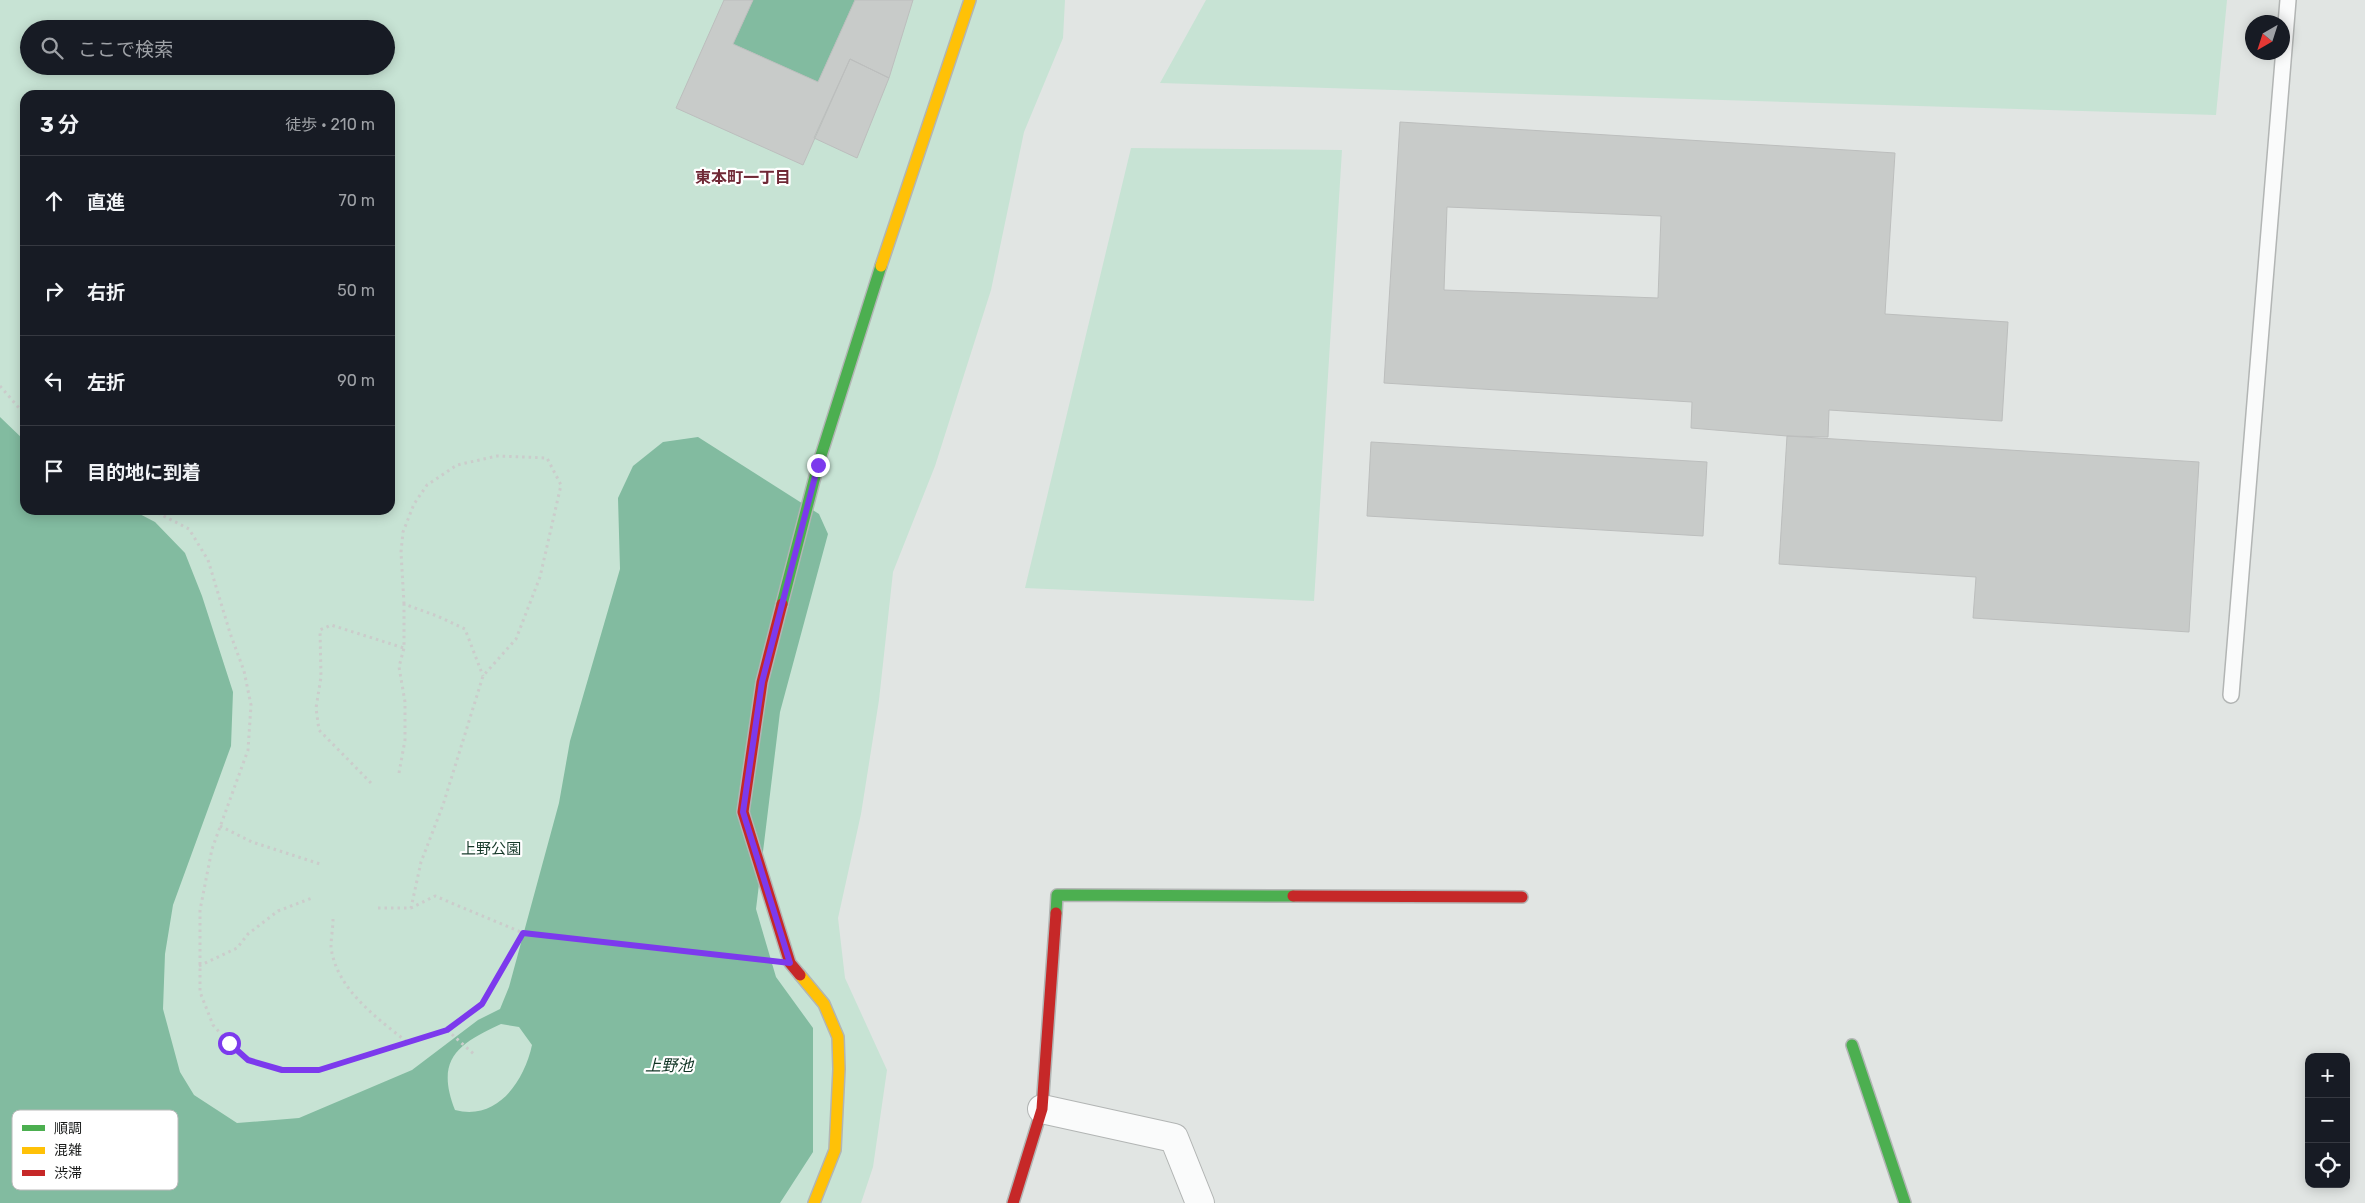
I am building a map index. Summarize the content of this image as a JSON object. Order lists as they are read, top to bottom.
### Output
{
  "districts": ["東本町一丁目"],
  "water": ["上野池"],
  "parks": ["上野公園"],
  "legend": ["順調", "混雑", "渋滞"],
  "north": "bottom left",
  "page": {
    "search": "ここで検索",
    "heading": ["3 分", "徒歩 · 210 m"],
    "list": [
      ["直進", "70 m"],
      ["右折", "50 m"],
      ["左折", "90 m"],
      "目的地に到着"
    ],
    "map_buttons": ["+", "−"]
  }
}
